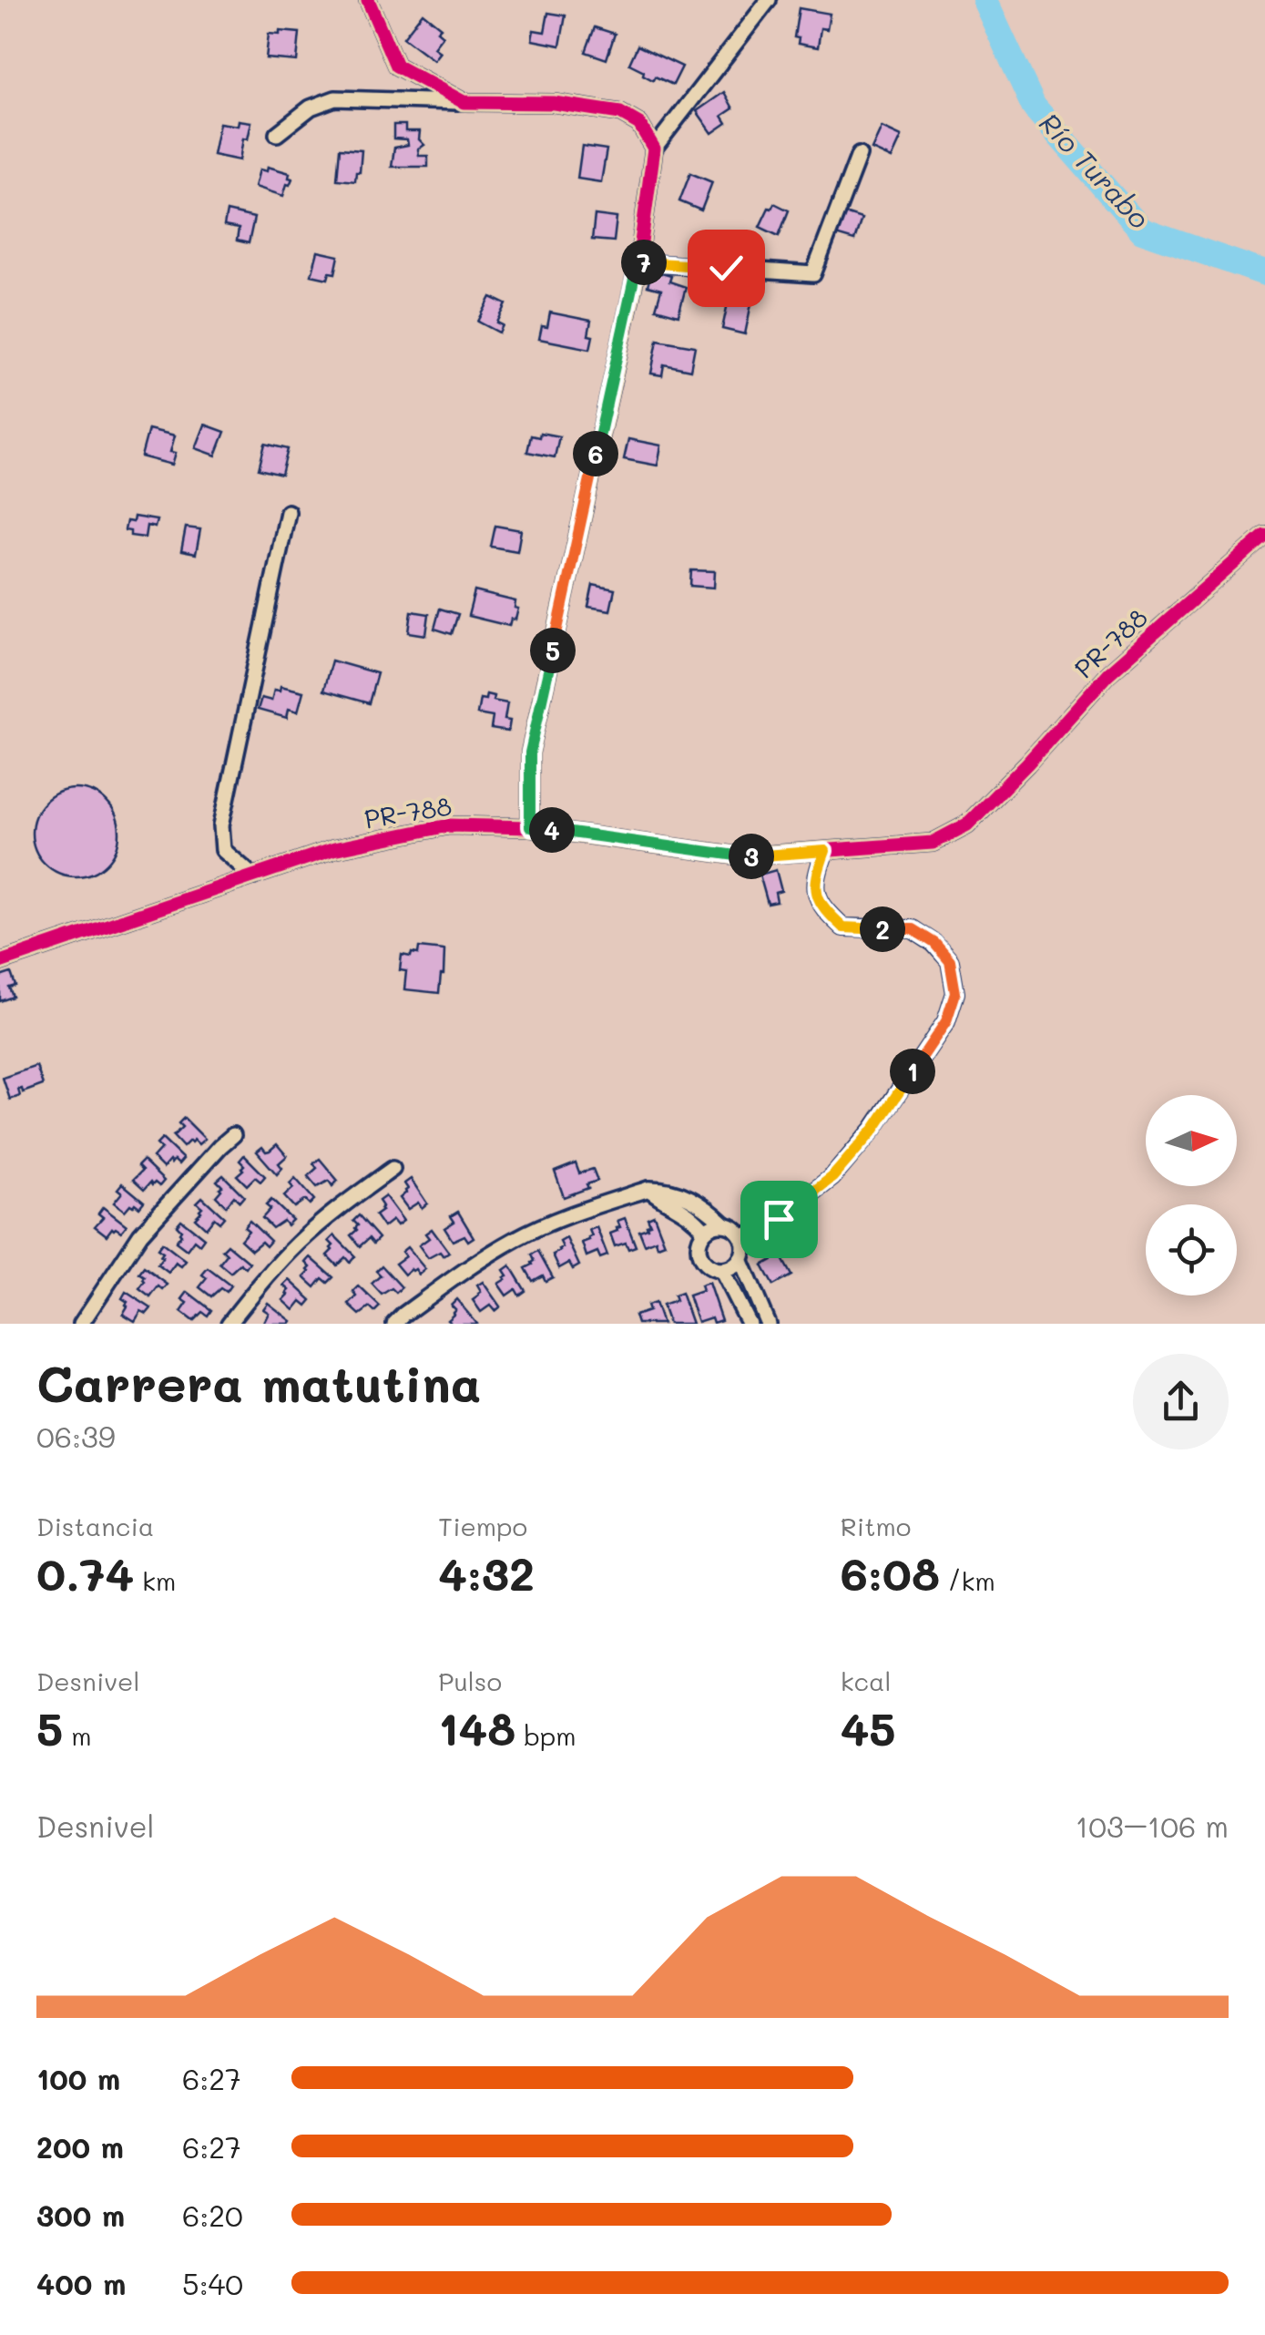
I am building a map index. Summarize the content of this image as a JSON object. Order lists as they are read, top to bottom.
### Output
{
  "streets": {
    "street": ["PR-788"]
  },
  "water": ["Río Turabo"],
  "north": "right",
  "page": {
    "pins": [
      "7",
      "6",
      "5",
      "4",
      "3",
      "2",
      "1"
    ],
    "heading": ["Carrera matutina", "06:39"],
    "stats": [
      ["Distancia", "0.74 km"],
      ["Tiempo", "4:32"],
      ["Ritmo", "6:08 /km"],
      ["Desnivel", "5 m"],
      ["Pulso", "148 bpm"],
      ["kcal", "45"]
    ],
    "chart": ["Desnivel", "103–106 m"],
    "list": [
      {
        "name": "100 m",
        "note": "6:27"
      },
      {
        "name": "200 m",
        "note": "6:27"
      },
      {
        "name": "300 m",
        "note": "6:20"
      },
      {
        "name": "400 m",
        "note": "5:40"
      }
    ]
  }
}
